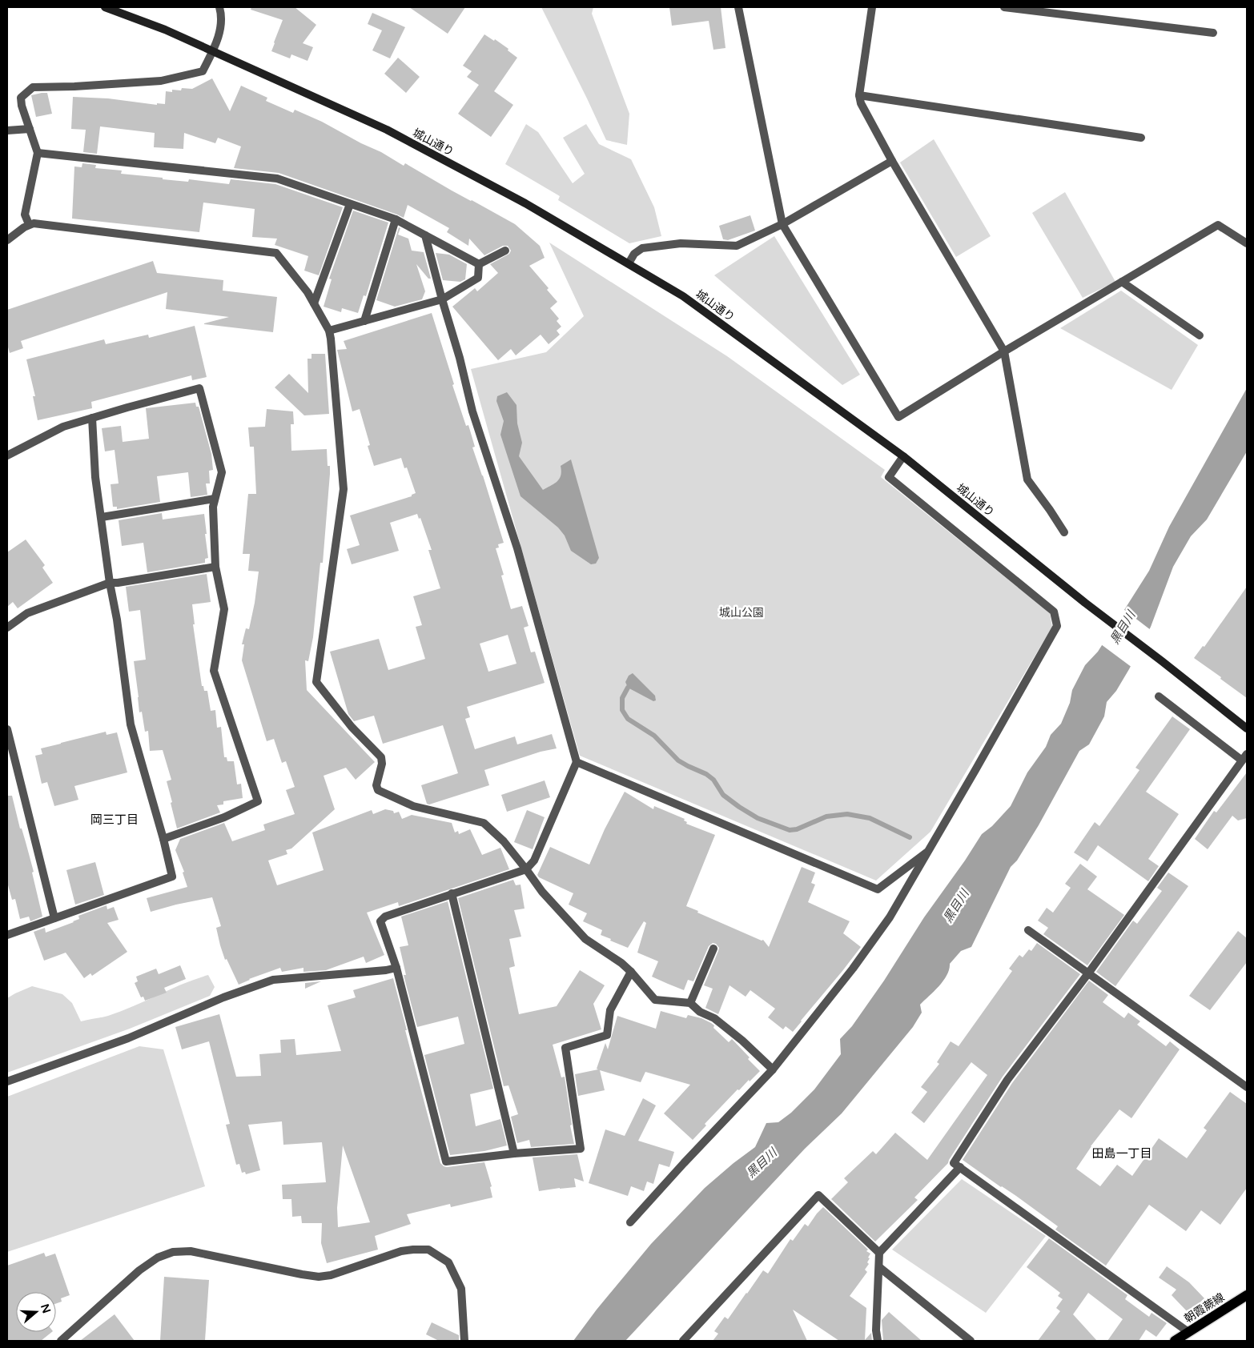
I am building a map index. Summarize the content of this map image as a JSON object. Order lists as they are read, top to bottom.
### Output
{
  "streets": {
    "main road": ["朝霞蕨線"],
    "street": ["城山通り"]
  },
  "districts": ["岡三丁目", "田島一丁目"],
  "water": ["黒目川"],
  "parks": ["城山公園"],
  "north": "right"
}
